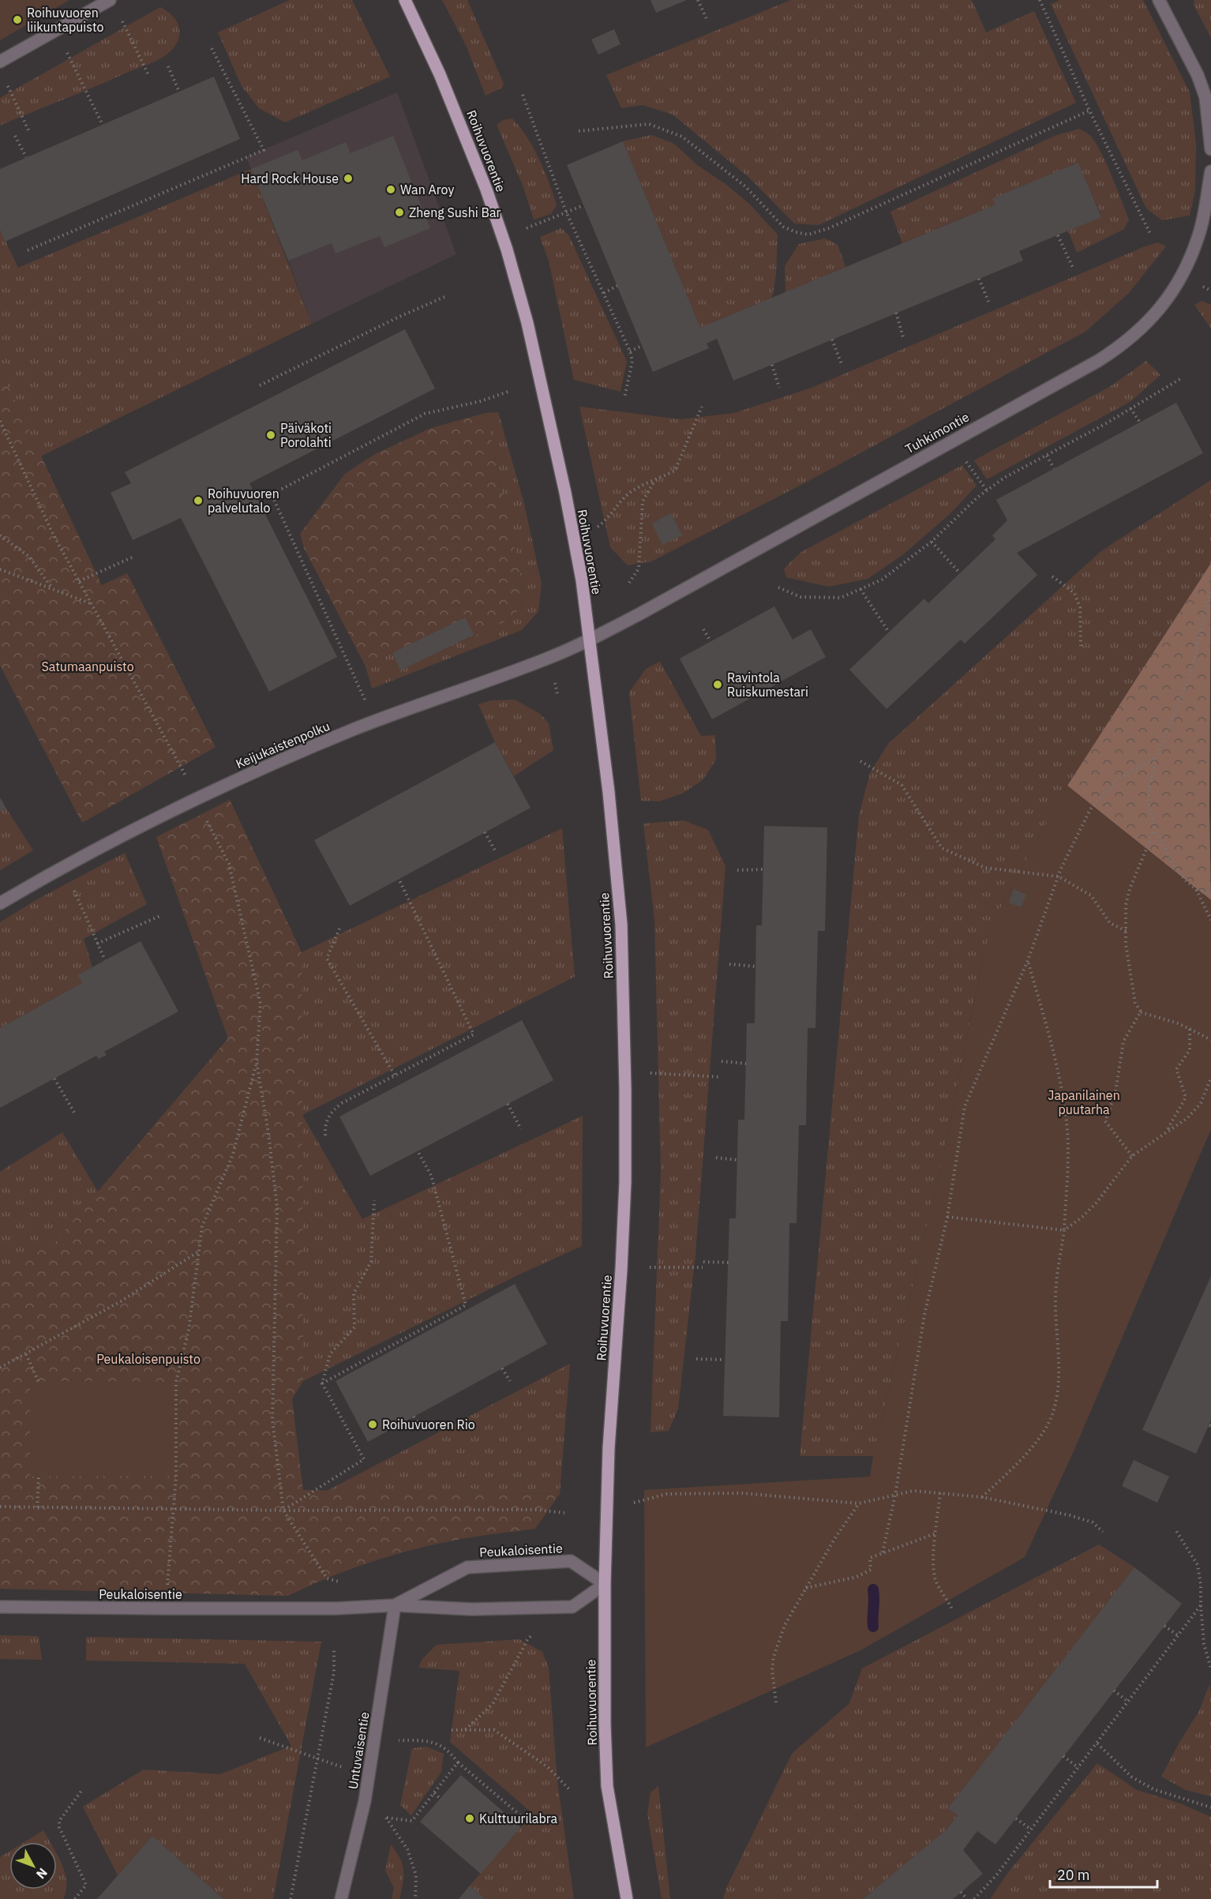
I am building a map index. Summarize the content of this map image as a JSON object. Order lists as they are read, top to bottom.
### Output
{
  "streets": {
    "main road": ["Roihuvuorentie"],
    "street": [
      "Tuhkimontie",
      "Keijukaistenpolku",
      "Peukaloisentie",
      "Untuvaisentie"
    ]
  },
  "crossings": [
    ["Roihuvuorentie", "Tuhkimontie"],
    ["Roihuvuorentie", "Keijukaistenpolku"],
    ["Roihuvuorentie", "Peukaloisentie"],
    ["Tuhkimontie", "Keijukaistenpolku"],
    ["Peukaloisentie", "Untuvaisentie"]
  ],
  "parks": ["Satumaanpuisto", "Japanilainen puutarha", "Peukaloisenpuisto"],
  "places": [
    "Roihuvuoren liikuntapuisto",
    "Hard Rock House",
    "Wan Aroy",
    "Zheng Sushi Bar",
    "Päiväkoti Porolahti",
    "Roihuvuoren palvelutalo",
    "Ravintola Ruiskumestari",
    "Roihuvuoren Rio",
    "Kulttuurilabra"
  ],
  "scale_bar": "20 m",
  "north": "bottom right"
}
